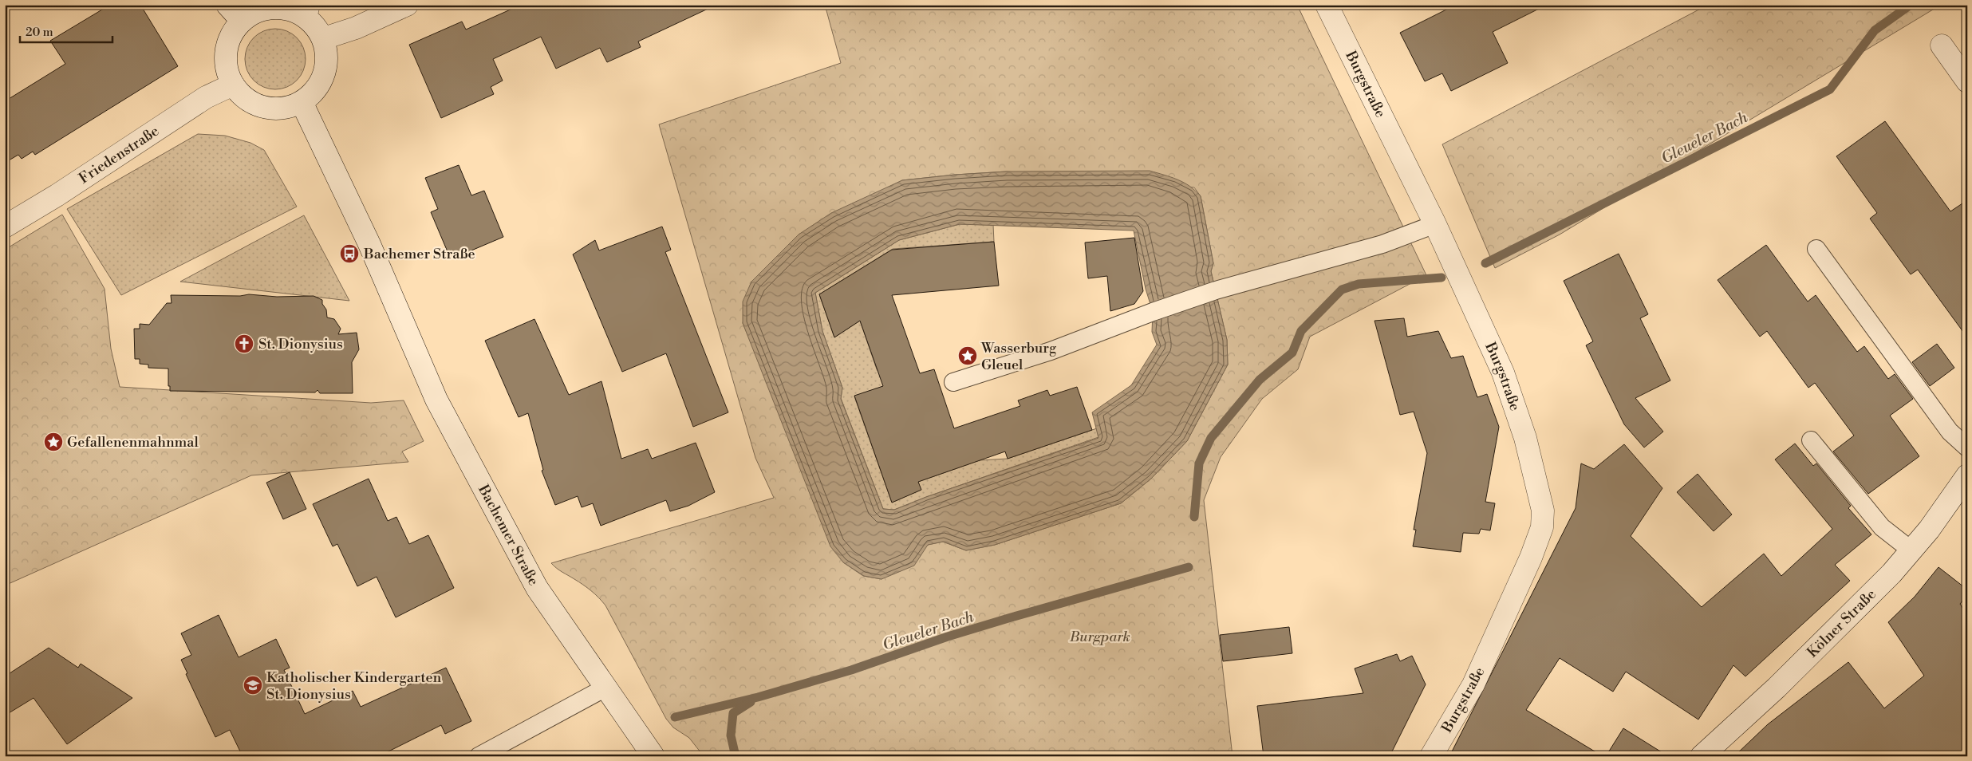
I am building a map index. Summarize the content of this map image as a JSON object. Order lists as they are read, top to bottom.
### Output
{
  "streets": {
    "street": [
      "Burgstraße",
      "Friedenstraße",
      "Bachemer Straße",
      "Kölner Straße"
    ]
  },
  "crossings": [
    ["Friedenstraße", "Bachemer Straße"]
  ],
  "water": ["Gleueler Bach"],
  "parks": ["Burgpark"],
  "places": {
    "bus stop": ["Bachemer Straße"],
    "church": ["St. Dionysius"],
    "place": ["Wasserburg Gleuel", "Gefallenenmahnmal"],
    "school or university": ["Katholischer Kindergarten St. Dionysius"]
  },
  "scale_bar": "20 m"
}
